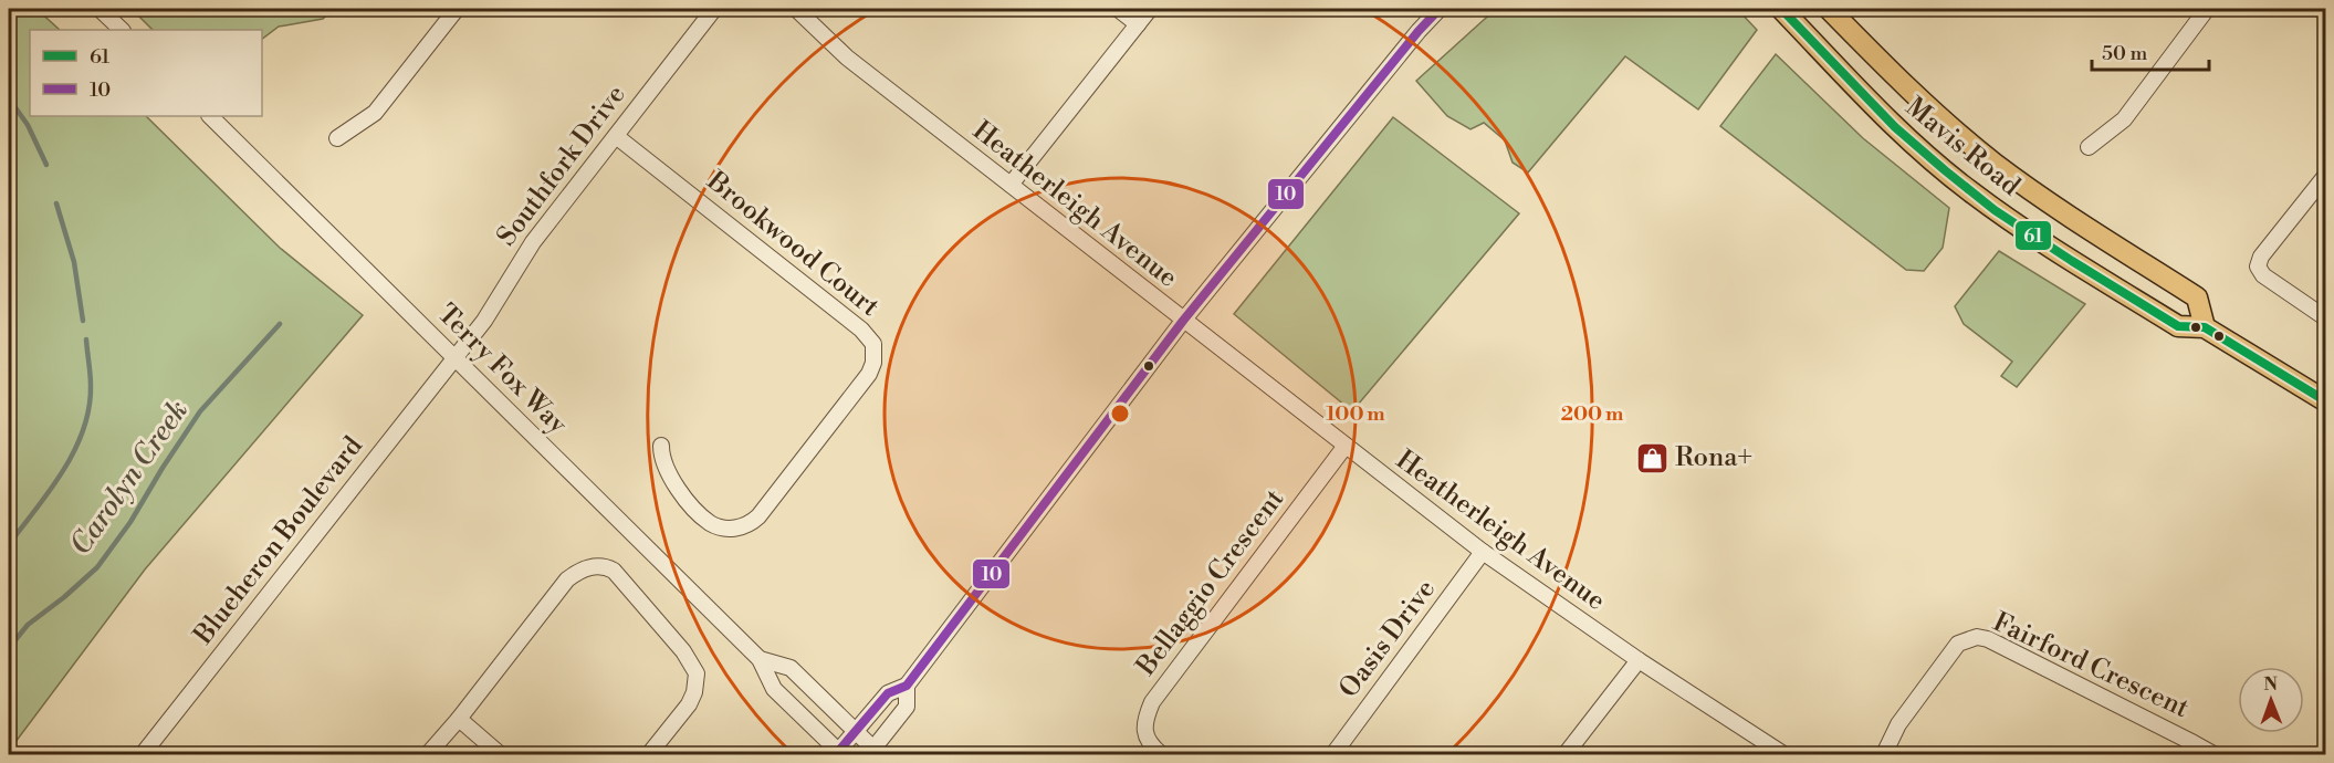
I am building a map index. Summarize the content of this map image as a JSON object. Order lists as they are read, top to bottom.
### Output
{
  "streets": {
    "main road": ["Mavis Road"],
    "street": [
      "Southfork Drive",
      "Heatherleigh Avenue",
      "Brookwood Court",
      "Terry Fox Way",
      "Blueheron Boulevard",
      "Bellaggio Crescent",
      "Oasis Drive",
      "Fairford Crescent"
    ]
  },
  "crossings": [
    ["Southfork Drive", "Brookwood Court"],
    ["Southfork Drive", "Terry Fox Way"],
    ["Southfork Drive", "Blueheron Boulevard"],
    ["Heatherleigh Avenue", "Bellaggio Crescent"],
    ["Heatherleigh Avenue", "Oasis Drive"],
    ["Terry Fox Way", "Blueheron Boulevard"]
  ],
  "water": ["Carolyn Creek"],
  "places": {
    "shop": ["Rona+"]
  },
  "lines": ["transit line 61", "transit line 10"],
  "legend": ["61", "10"],
  "scale_bar": "50 m",
  "north": "top",
  "rings": ["100 m", "200 m"]
}
